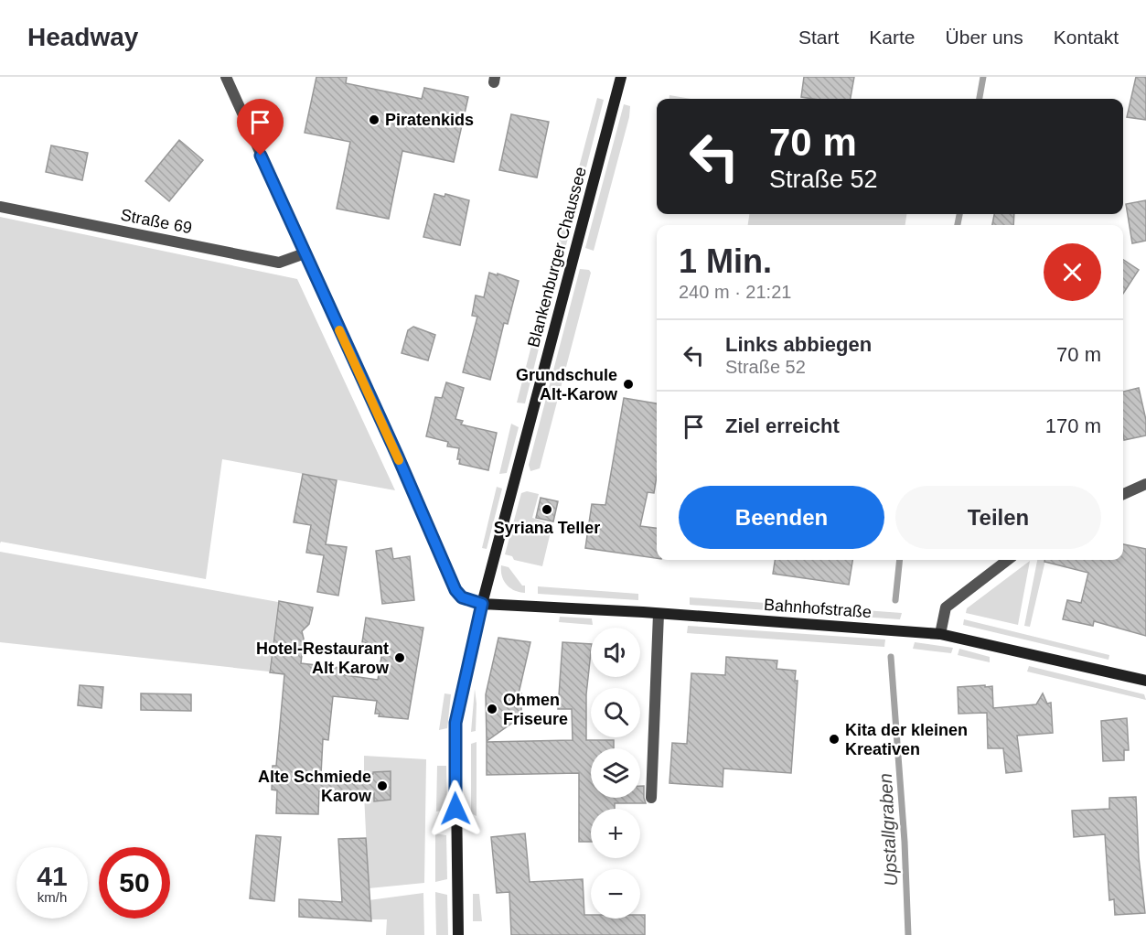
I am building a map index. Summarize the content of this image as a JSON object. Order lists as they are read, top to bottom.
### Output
{
  "streets": {
    "main road": ["Blankenburger Chaussee", "Bahnhofstraße"],
    "street": ["Straße 69"]
  },
  "crossings": [
    ["Blankenburger Chaussee", "Bahnhofstraße"]
  ],
  "water": ["Upstallgraben"],
  "places": [
    "Piratenkids",
    "Grundschule Alt-Karow",
    "Syriana Teller",
    "Hotel-Restaurant Alt Karow",
    "Ohmen Friseure",
    "Kita der kleinen Kreativen",
    "Alte Schmiede Karow"
  ],
  "page": {
    "header": "Headway",
    "nav": [
      "Start",
      "Karte",
      "Über uns",
      "Kontakt"
    ],
    "turn": ["70 m", "Straße 52"],
    "heading": ["1 Min.", "240 m · 21:21"],
    "list": [
      {
        "name": "Links abbiegen",
        "note": "Straße 52",
        "value": "70 m"
      },
      {
        "name": "Ziel erreicht",
        "value": "170 m"
      }
    ],
    "buttons": ["Beenden", "Teilen"],
    "map_buttons": ["+", "−"],
    "speed": "41 km/h",
    "limit": "50"
  }
}
